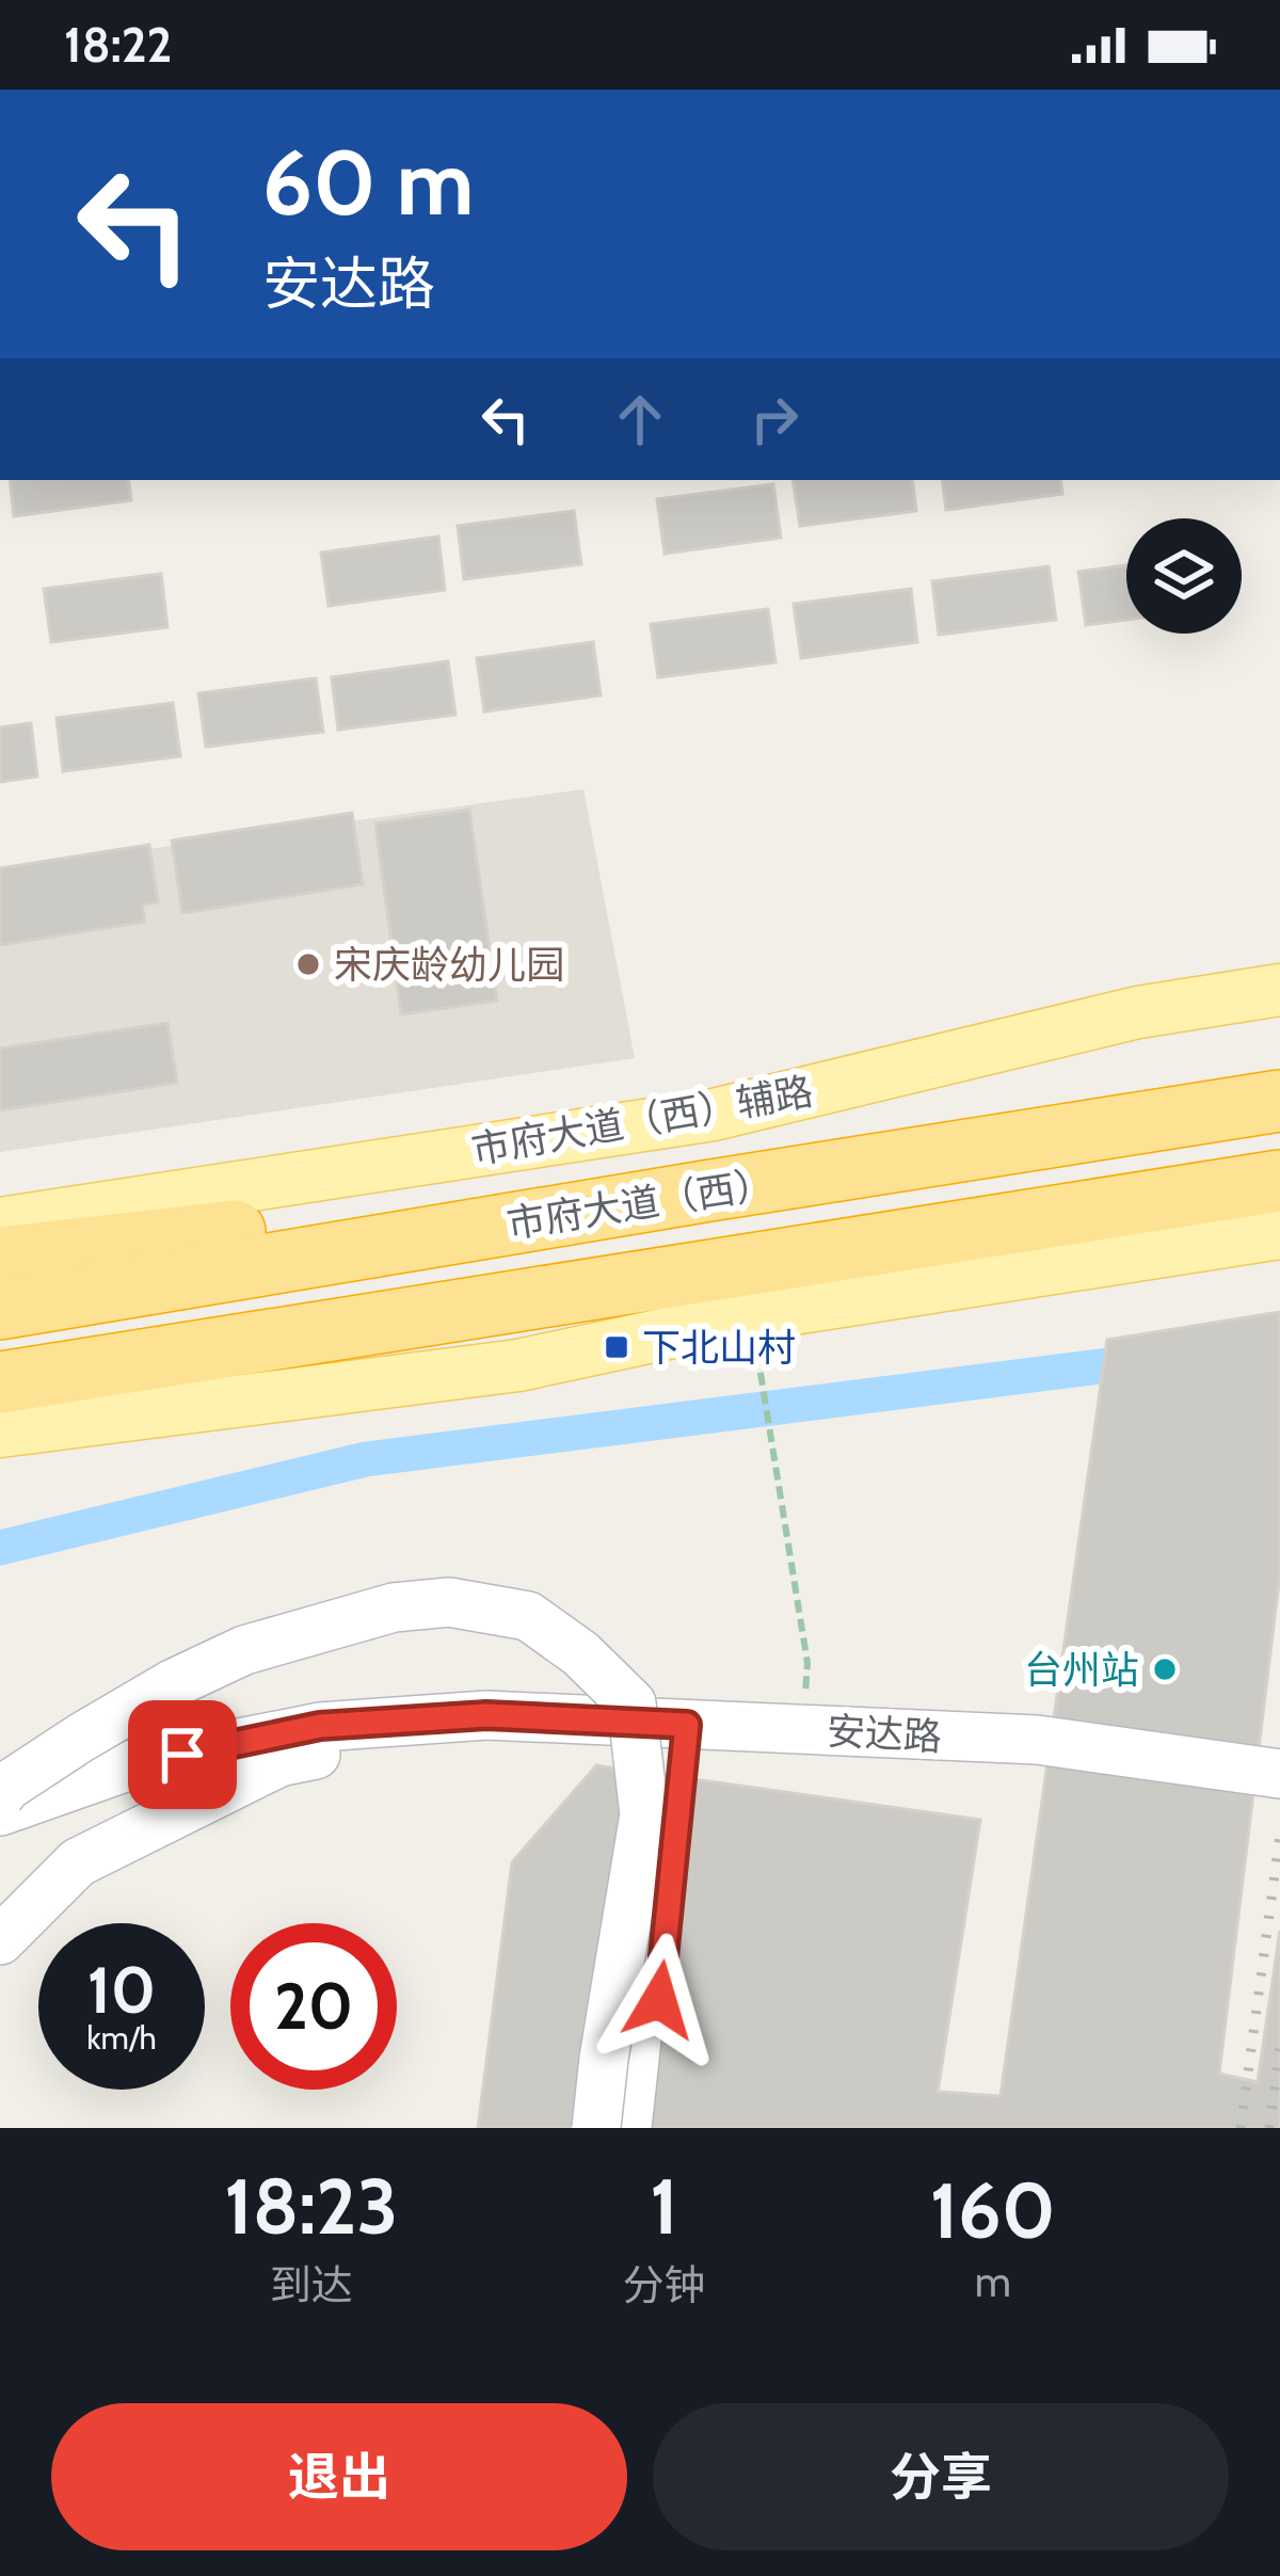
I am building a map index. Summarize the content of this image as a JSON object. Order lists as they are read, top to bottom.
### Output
{
  "streets": {
    "highway": ["市府大道（西）"],
    "main road": ["市府大道（西）辅路", "安达路"]
  },
  "places": {
    "other": ["宋庆龄幼儿园", "台州站"],
    "transit": ["下北山村"]
  },
  "page": {
    "status": "18:22",
    "turn": ["60 m", "安达路"],
    "speed": "10 km/h",
    "limit": "20",
    "eta": [
      "18:23",
      "到达",
      "1",
      "分钟",
      "160",
      "m"
    ],
    "buttons": ["退出", "分享"]
  }
}
